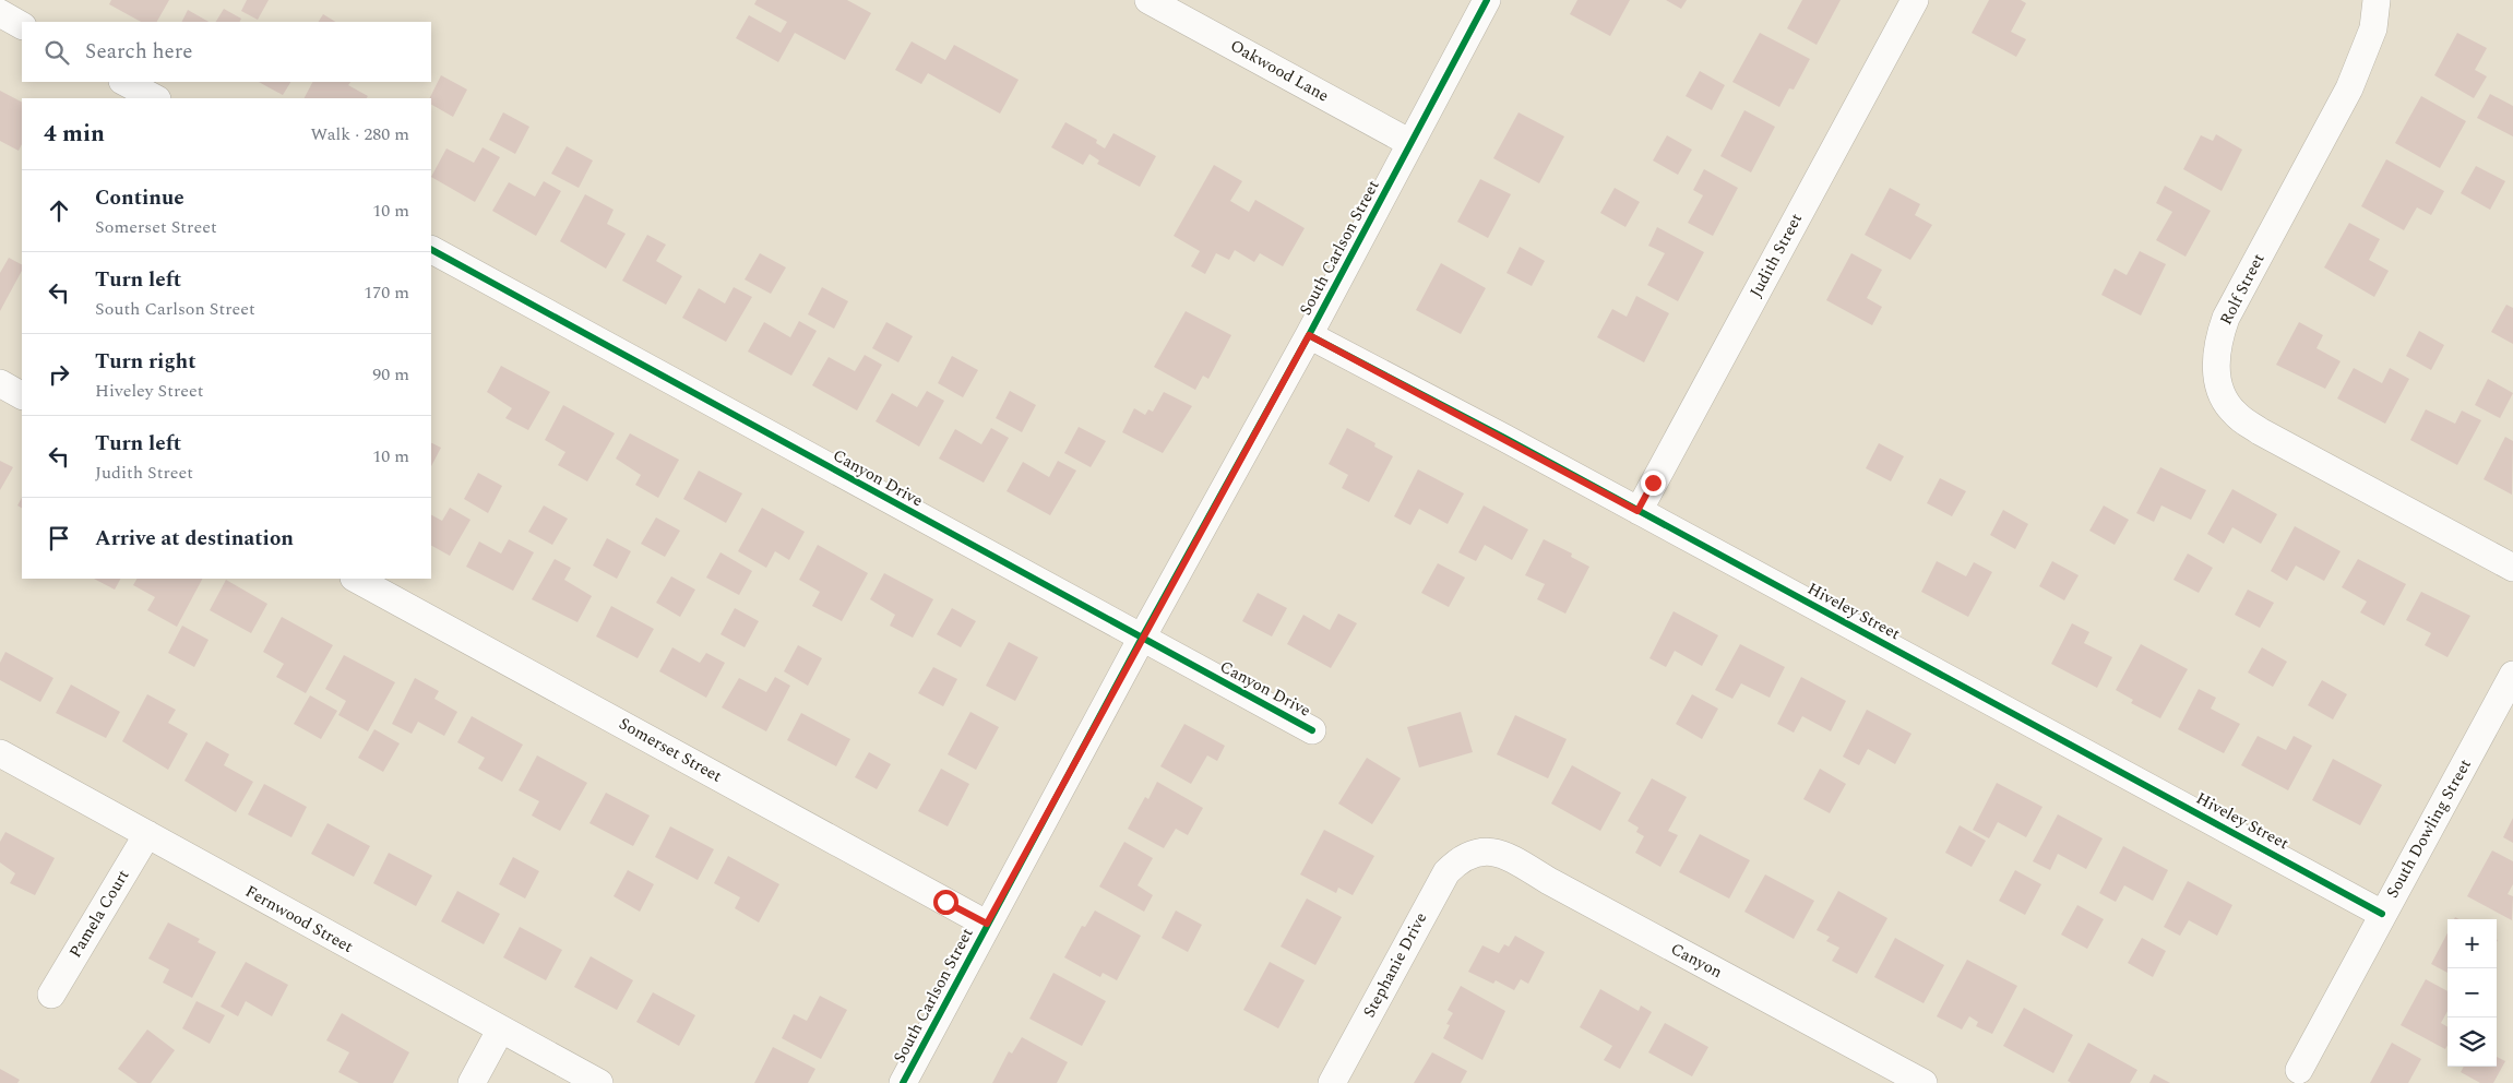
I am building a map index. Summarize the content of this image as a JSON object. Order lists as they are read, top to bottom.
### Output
{
  "streets": {
    "street": [
      "Oakwood Lane",
      "South Carlson Street",
      "Judith Street",
      "Rolf Street",
      "Canyon Drive",
      "Hiveley Street",
      "Somerset Street",
      "South Dowling Street",
      "Pamela Court",
      "Fernwood Street",
      "Canyon",
      "Stephanie Drive"
    ]
  },
  "crossings": [
    ["Oakwood Lane", "South Carlson Street"],
    ["South Carlson Street", "Canyon Drive"],
    ["South Carlson Street", "Hiveley Street"],
    ["South Carlson Street", "Somerset Street"],
    ["Judith Street", "Hiveley Street"],
    ["Hiveley Street", "South Dowling Street"],
    ["Pamela Court", "Fernwood Street"],
    ["Canyon", "Stephanie Drive"]
  ],
  "page": {
    "search": "Search here",
    "heading": ["4 min", "Walk · 280 m"],
    "list": [
      ["Continue", "Somerset Street", "10 m"],
      ["Turn left", "South Carlson Street", "170 m"],
      ["Turn right", "Hiveley Street", "90 m"],
      ["Turn left", "Judith Street", "10 m"],
      "Arrive at destination"
    ],
    "map_buttons": ["+", "−"]
  }
}
